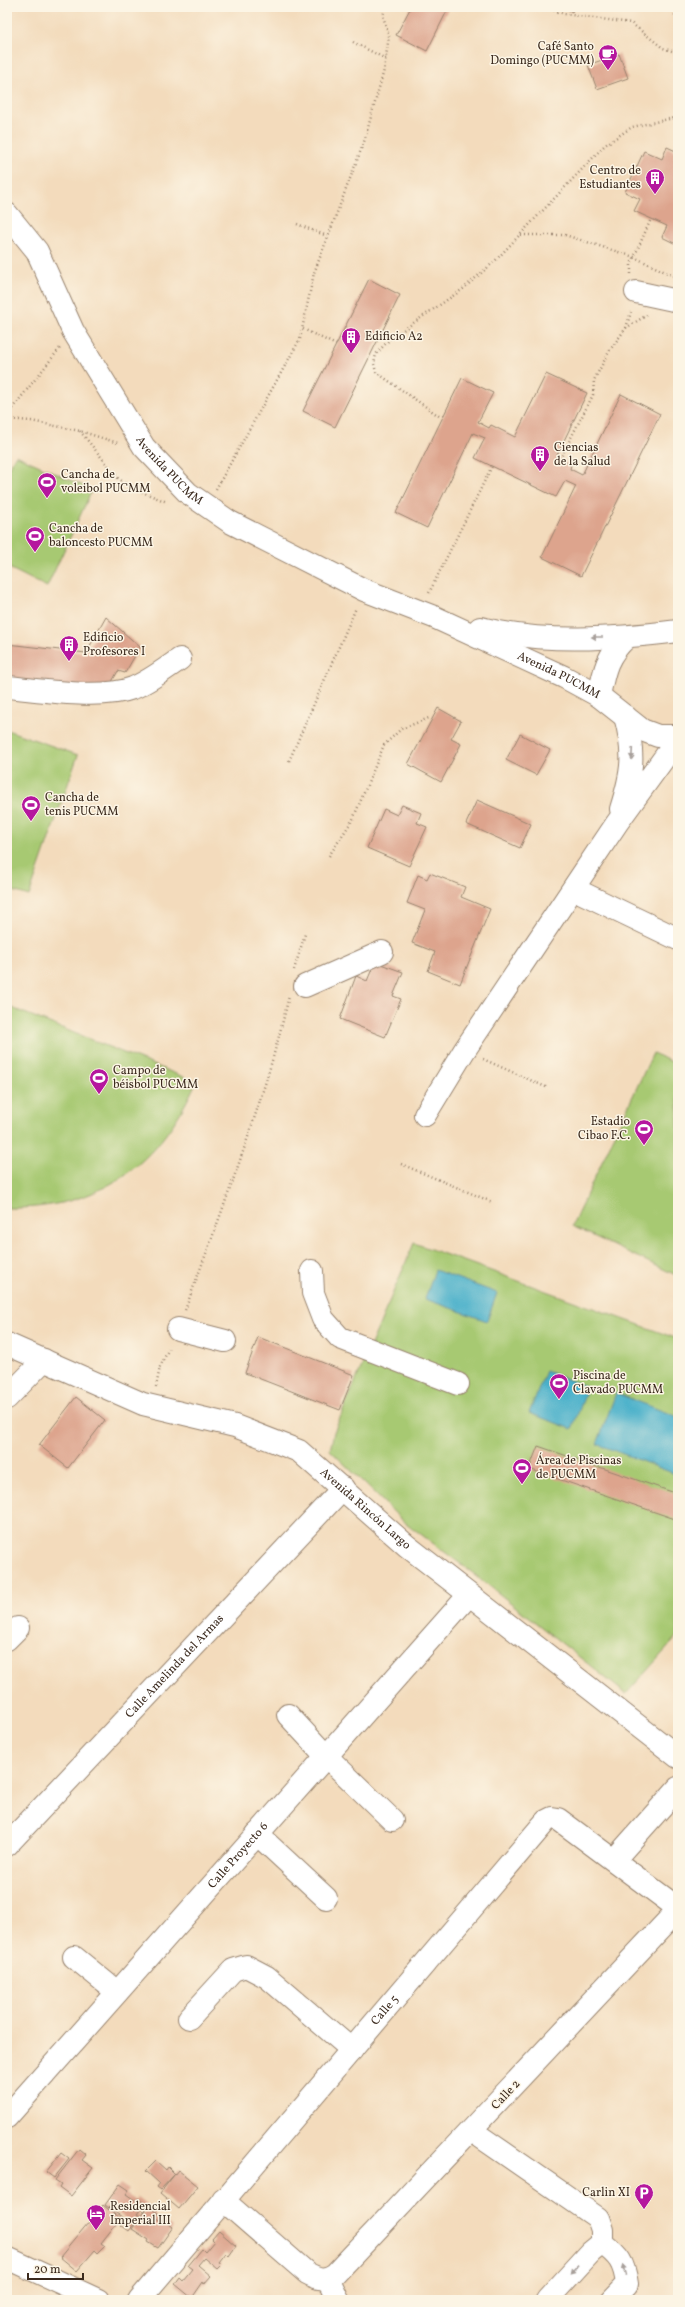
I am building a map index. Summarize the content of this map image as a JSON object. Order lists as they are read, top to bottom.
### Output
{
  "streets": {
    "street": [
      "Avenida PUCMM",
      "Avenida Rincón Largo",
      "Calle Amelinda del Armas",
      "Calle Proyecto 6",
      "Calle 5",
      "Calle 2"
    ]
  },
  "crossings": [
    ["Avenida Rincón Largo", "Calle Amelinda del Armas"],
    ["Avenida Rincón Largo", "Calle Proyecto 6"],
    ["Calle 5", "Calle 2"]
  ],
  "places": {
    "cafe": ["Café Santo Domingo (PUCMM)"],
    "building": [
      "Centro de Estudiantes",
      "Edificio A2",
      "Ciencias de la Salud",
      "Edificio Profesores I"
    ],
    "sports": [
      "Cancha de voleibol PUCMM",
      "Cancha de baloncesto PUCMM",
      "Cancha de tenis PUCMM",
      "Campo de béisbol PUCMM",
      "Estadio Cibao F.C.",
      "Piscina de Clavado PUCMM",
      "Área de Piscinas de PUCMM"
    ],
    "parking": ["Carlin XI"],
    "hotel": ["Residencial Imperial III"]
  },
  "scale_bar": "20 m"
}
